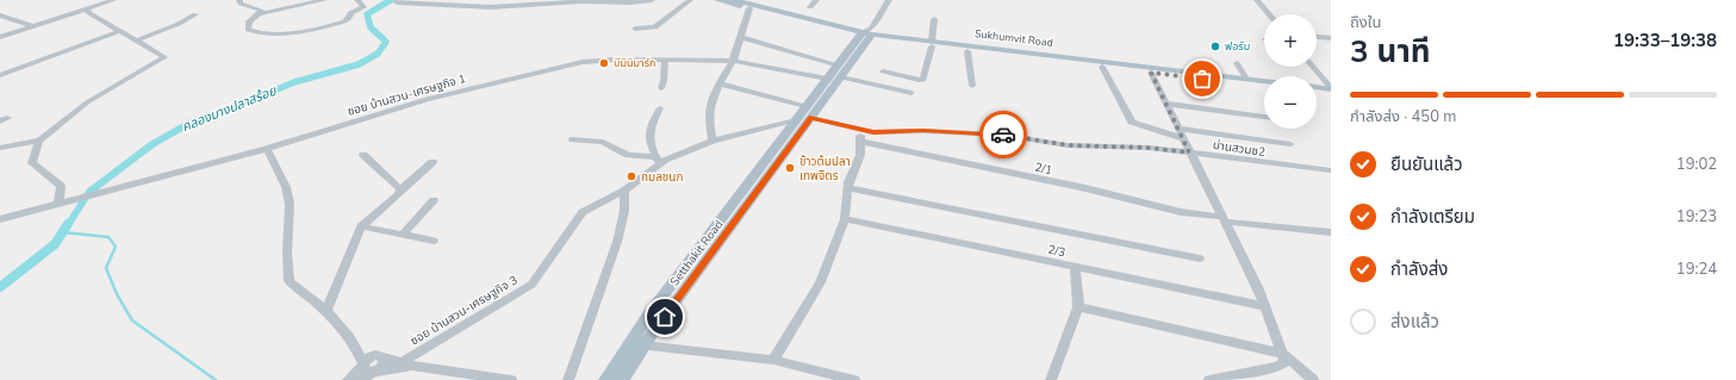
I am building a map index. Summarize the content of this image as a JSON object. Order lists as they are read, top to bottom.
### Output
{
  "streets": {
    "main road": ["Sukhumvit Road", "Setthakit Road"],
    "street": [
      "ซอย บ้านสวน-เศรษฐกิจ 1",
      "บ่านสวนซ2",
      "2/1",
      "2/3",
      "ซอย บ้านสวน-เศรษฐกิจ 3"
    ]
  },
  "crossings": [
    ["Sukhumvit Road", "Setthakit Road"],
    ["ซอย บ้านสวน-เศรษฐกิจ 1", "Setthakit Road"],
    ["บ่านสวนซ2", "Setthakit Road"],
    ["Setthakit Road", "ซอย บ้านสวน-เศรษฐกิจ 3"]
  ],
  "water": ["คลองบางปลาสร้อย"],
  "places": [
    "ฟอรัม",
    "บีมินิมาร์ก",
    "ข้าวต้มปลา เทพจิตร",
    "กมลชนก"
  ],
  "page": {
    "heading": ["3 นาที", "ถึงใน", "19:33–19:38"],
    "map_buttons": ["+", "−"],
    "bar": "กำลังส่ง · 450 m",
    "list": [
      ["ยืนยันแล้ว", "19:02"],
      ["กำลังเตรียม", "19:23"],
      ["กำลังส่ง", "19:24"],
      "ส่งแล้ว"
    ]
  }
}
